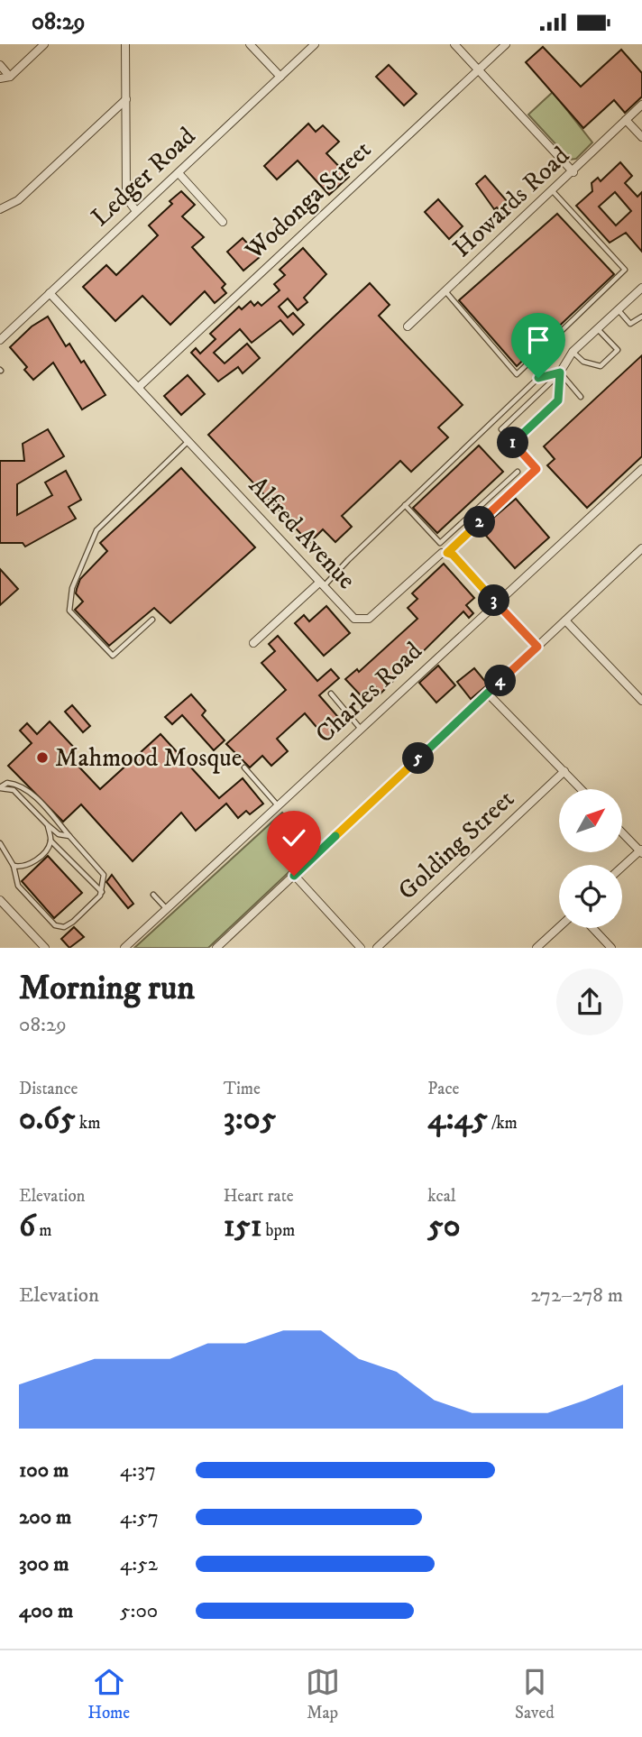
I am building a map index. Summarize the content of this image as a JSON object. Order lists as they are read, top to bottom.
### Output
{
  "streets": {
    "street": [
      "Ledger Road",
      "Wodonga Street",
      "Howards Road",
      "Alfred Avenue",
      "Charles Road",
      "Golding Street"
    ]
  },
  "crossings": [
    ["Ledger Road", "Alfred Avenue"],
    ["Wodonga Street", "Alfred Avenue"]
  ],
  "places": ["Mahmood Mosque"],
  "north": "top right",
  "page": {
    "status": "08:29",
    "pins": [
      "1",
      "2",
      "3",
      "4",
      "5"
    ],
    "heading": ["Morning run", "08:29"],
    "stats": [
      ["Distance", "0.65 km"],
      ["Time", "3:05"],
      ["Pace", "4:45 /km"],
      ["Elevation", "6 m"],
      ["Heart rate", "151 bpm"],
      ["kcal", "50"]
    ],
    "chart": ["Elevation", "272–278 m"],
    "list": [
      {
        "name": "100 m",
        "note": "4:37"
      },
      {
        "name": "200 m",
        "note": "4:57"
      },
      {
        "name": "300 m",
        "note": "4:52"
      },
      {
        "name": "400 m",
        "note": "5:00"
      }
    ],
    "tabs": ["Home", "Map", "Saved"]
  }
}
